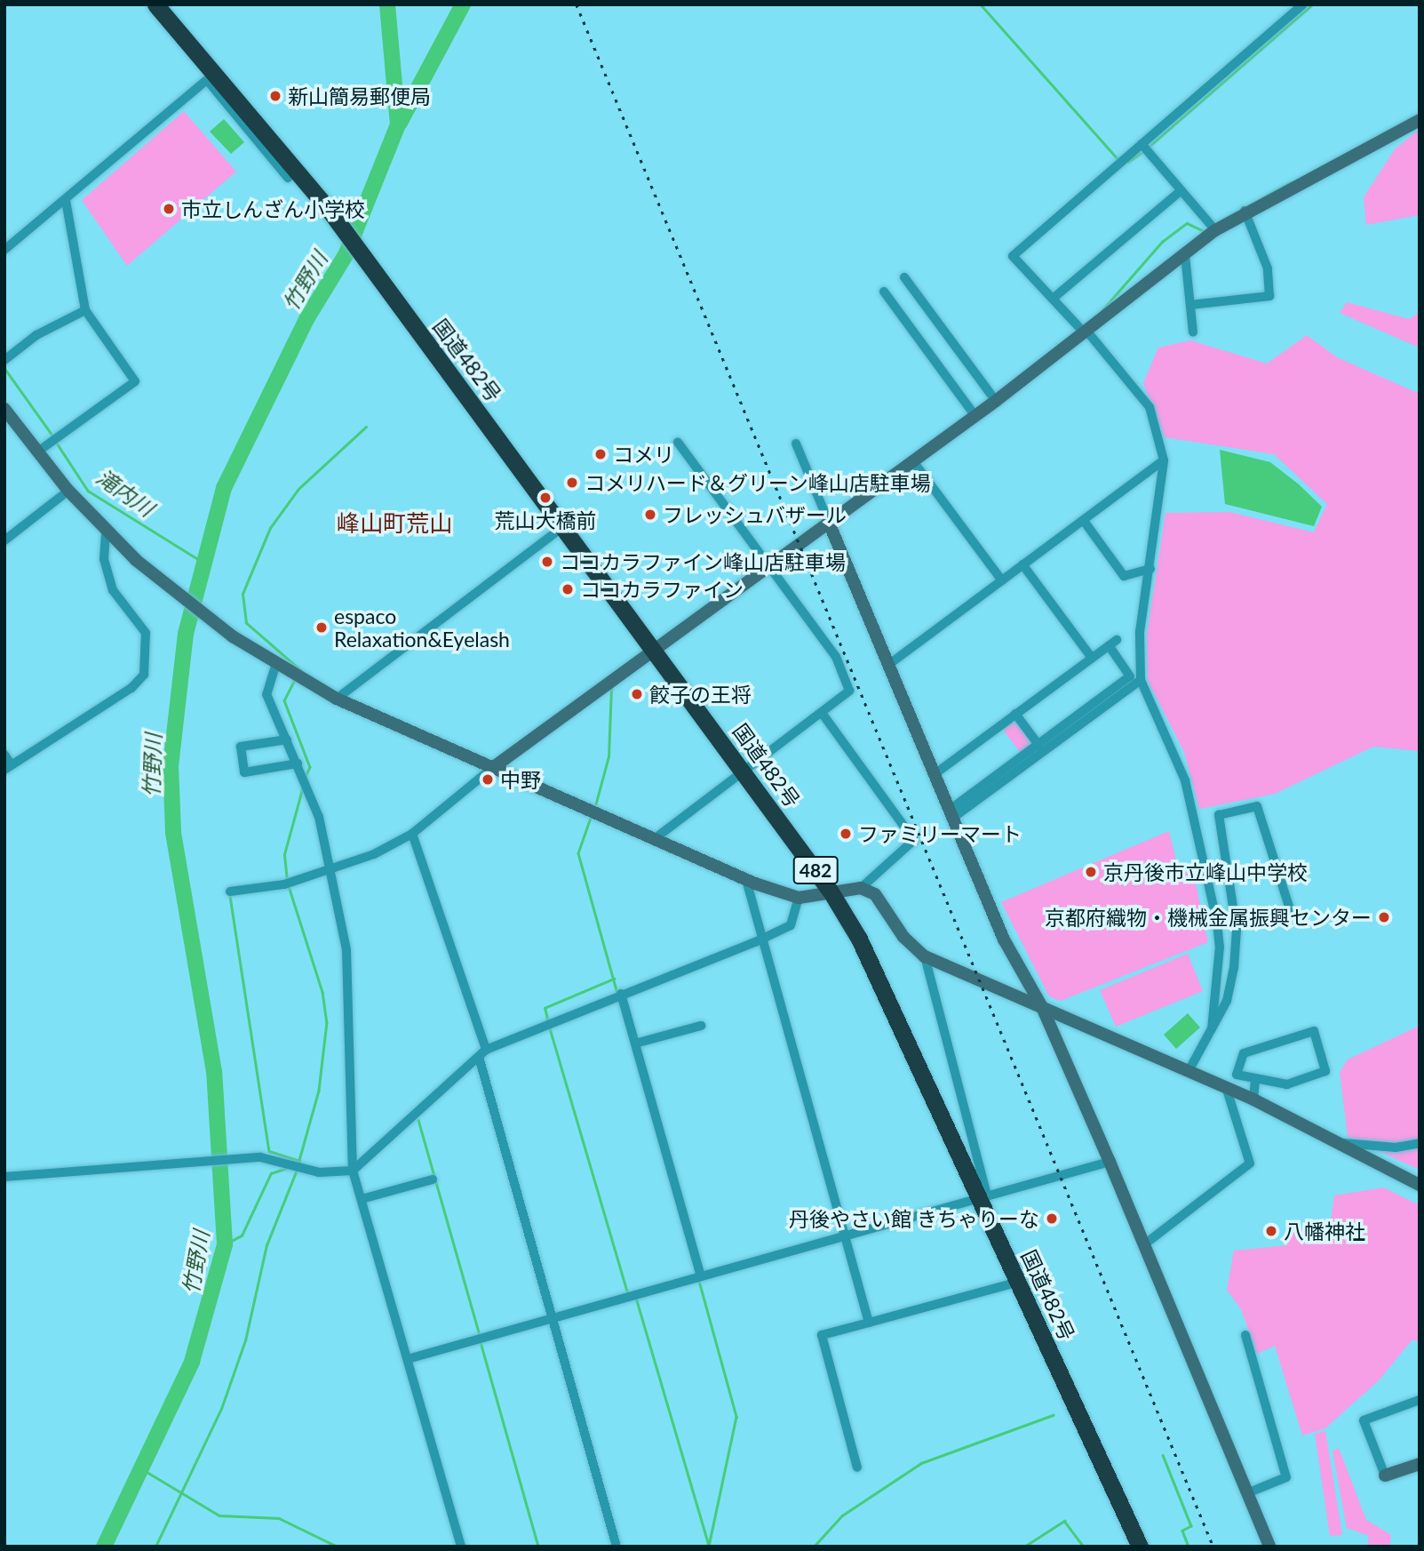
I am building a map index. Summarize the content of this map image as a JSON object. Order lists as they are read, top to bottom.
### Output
{
  "streets": {
    "highway": ["国道482号", "482"]
  },
  "districts": ["峰山町荒山"],
  "water": ["竹野川", "滝内川"],
  "places": [
    "新山簡易郵便局",
    "市立しんざん小学校",
    "コメリ",
    "コメリハード＆グリーン峰山店駐車場",
    "荒山大橋前",
    "フレッシュバザール",
    "ココカラファイン峰山店駐車場",
    "ココカラファイン",
    "espaco Relaxation&Eyelash",
    "餃子の王将",
    "中野",
    "ファミリーマート",
    "京丹後市立峰山中学校",
    "京都府織物・機械金属振興センター",
    "丹後やさい館 きちゃりーな",
    "八幡神社"
  ]
}
